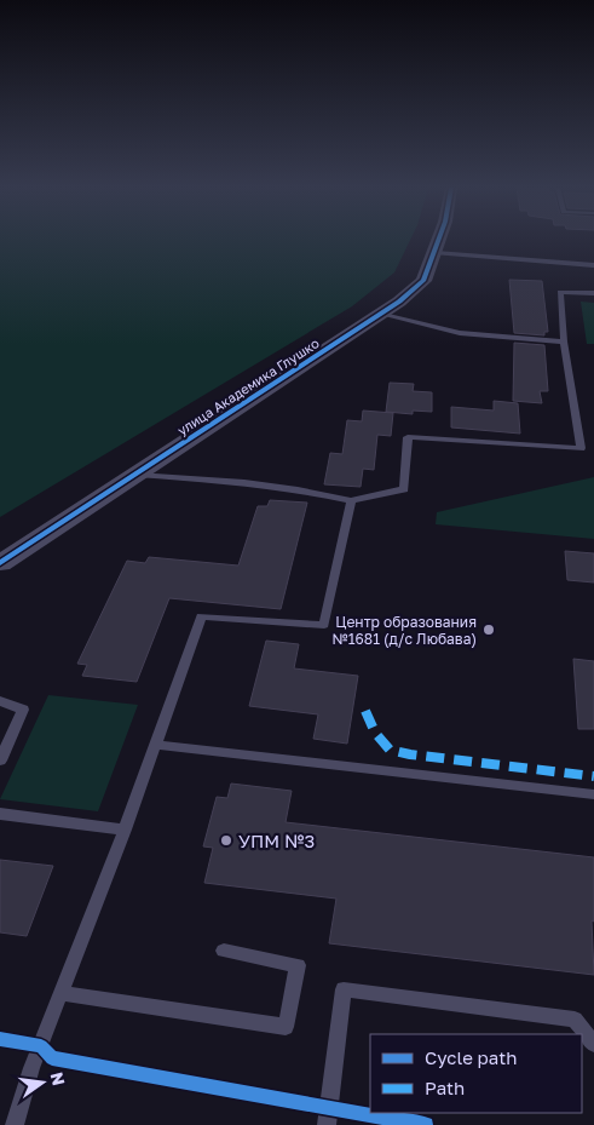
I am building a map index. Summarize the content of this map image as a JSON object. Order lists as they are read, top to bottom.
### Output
{
  "streets": {
    "street": ["улица Академика Глушко"]
  },
  "places": ["Центр образования №1681 (д/с Любава)", "УПМ №3"],
  "legend": ["Cycle path", "Path"],
  "north": "right"
}
